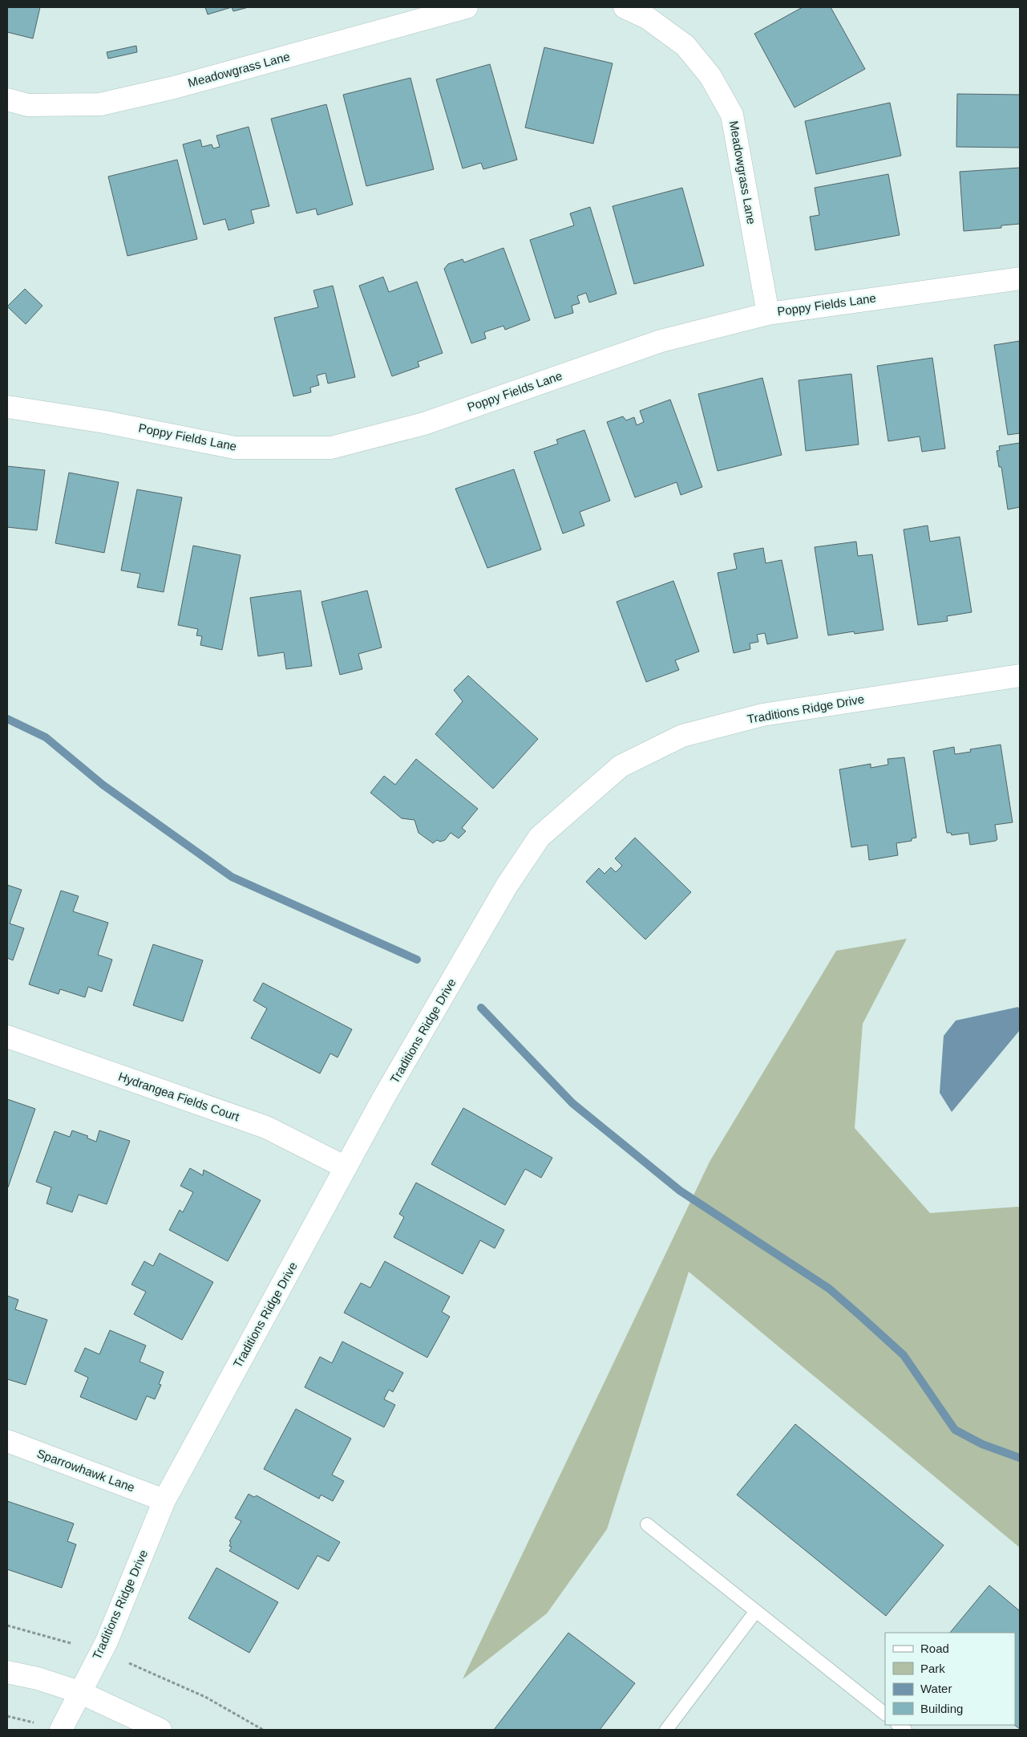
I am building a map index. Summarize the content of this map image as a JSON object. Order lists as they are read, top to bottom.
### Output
{
  "streets": {
    "street": [
      "Meadowgrass Lane",
      "Poppy Fields Lane",
      "Traditions Ridge Drive",
      "Hydrangea Fields Court",
      "Sparrowhawk Lane"
    ]
  },
  "crossings": [
    ["Meadowgrass Lane", "Poppy Fields Lane"],
    ["Traditions Ridge Drive", "Hydrangea Fields Court"],
    ["Traditions Ridge Drive", "Sparrowhawk Lane"]
  ],
  "legend": [
    "Road",
    "Park",
    "Water",
    "Building"
  ]
}
